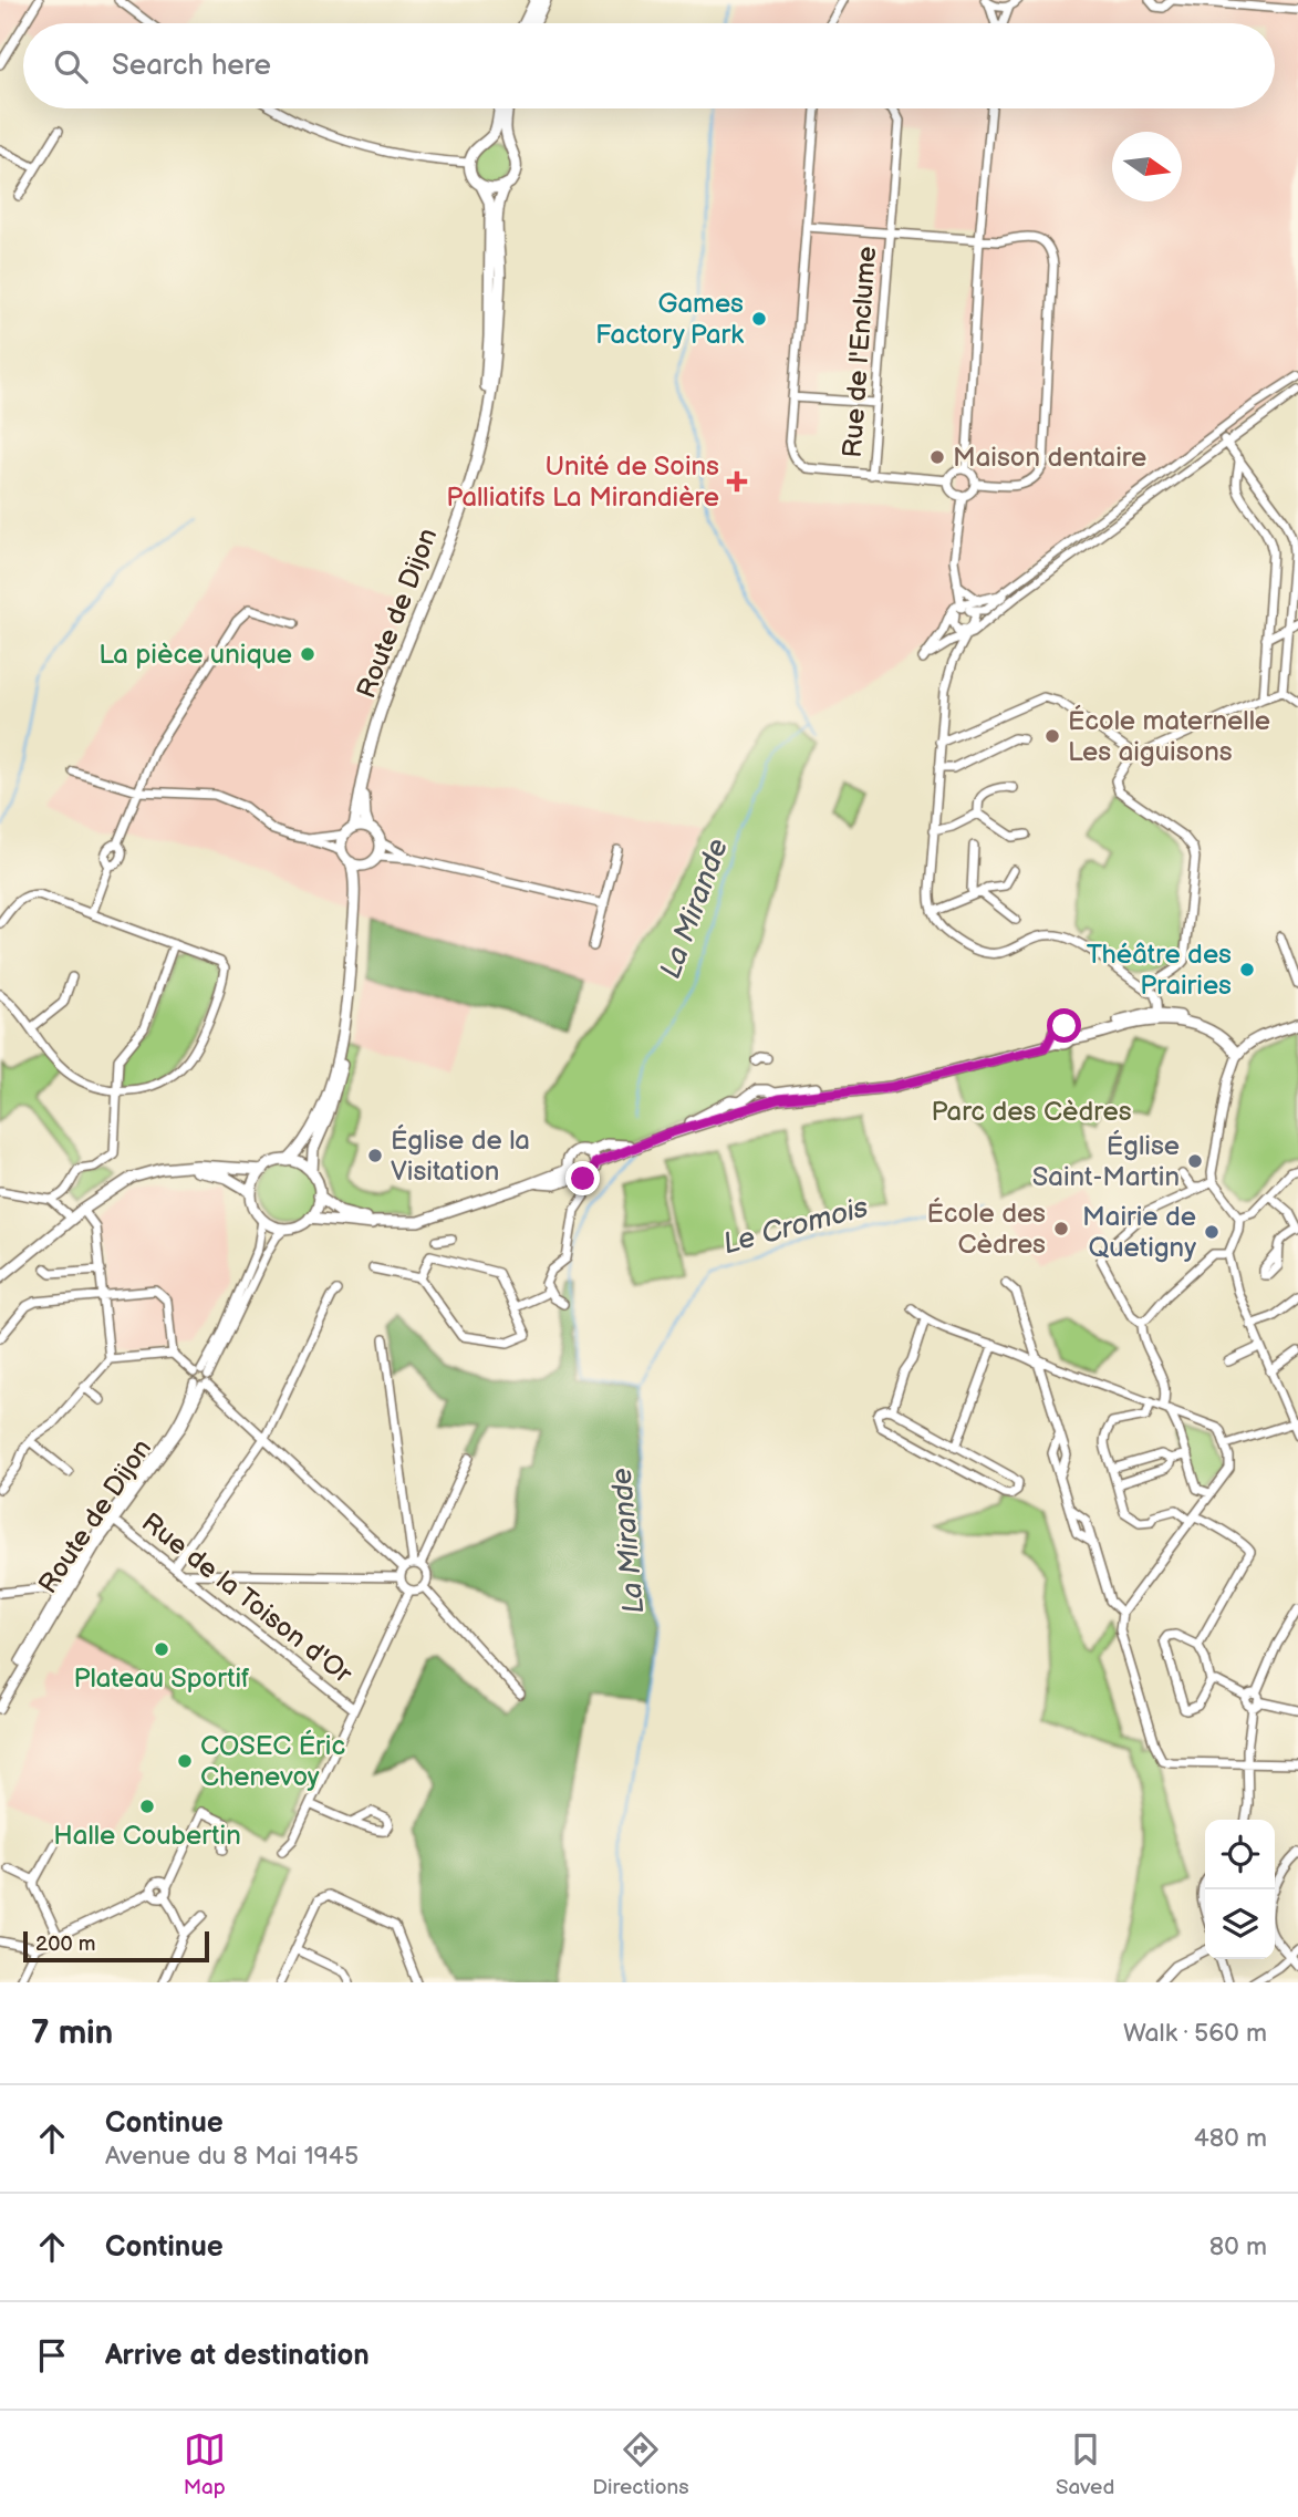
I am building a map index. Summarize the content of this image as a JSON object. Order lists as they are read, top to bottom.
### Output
{
  "streets": {
    "main road": ["Route de Dijon"],
    "street": ["Rue de l'Enclume", "Rue de la Toison d'Or"]
  },
  "crossings": [
    ["Route de Dijon", "Rue de la Toison d'Or"]
  ],
  "water": ["La Mirande", "Le Cromois"],
  "parks": ["Parc des Cèdres"],
  "places": {
    "other": [
      "Games Factory Park",
      "Maison dentaire",
      "La pièce unique",
      "École maternelle Les aiguisons",
      "Théâtre des Prairies",
      "Église de la Visitation",
      "Église Saint-Martin",
      "École des Cèdres",
      "Mairie de Quetigny",
      "Plateau Sportif",
      "COSEC Éric Chenevoy",
      "Halle Coubertin"
    ],
    "health": ["Unité de Soins Palliatifs La Mirandière"]
  },
  "scale_bar": "200 m",
  "north": "right",
  "page": {
    "search": "Search here",
    "scale": "200 m",
    "heading": ["7 min", "Walk · 560 m"],
    "list": [
      ["Continue", "Avenue du 8 Mai 1945", "480 m"],
      ["Continue", "80 m"],
      "Arrive at destination"
    ],
    "nav": ["Map", "Directions", "Saved"]
  }
}
